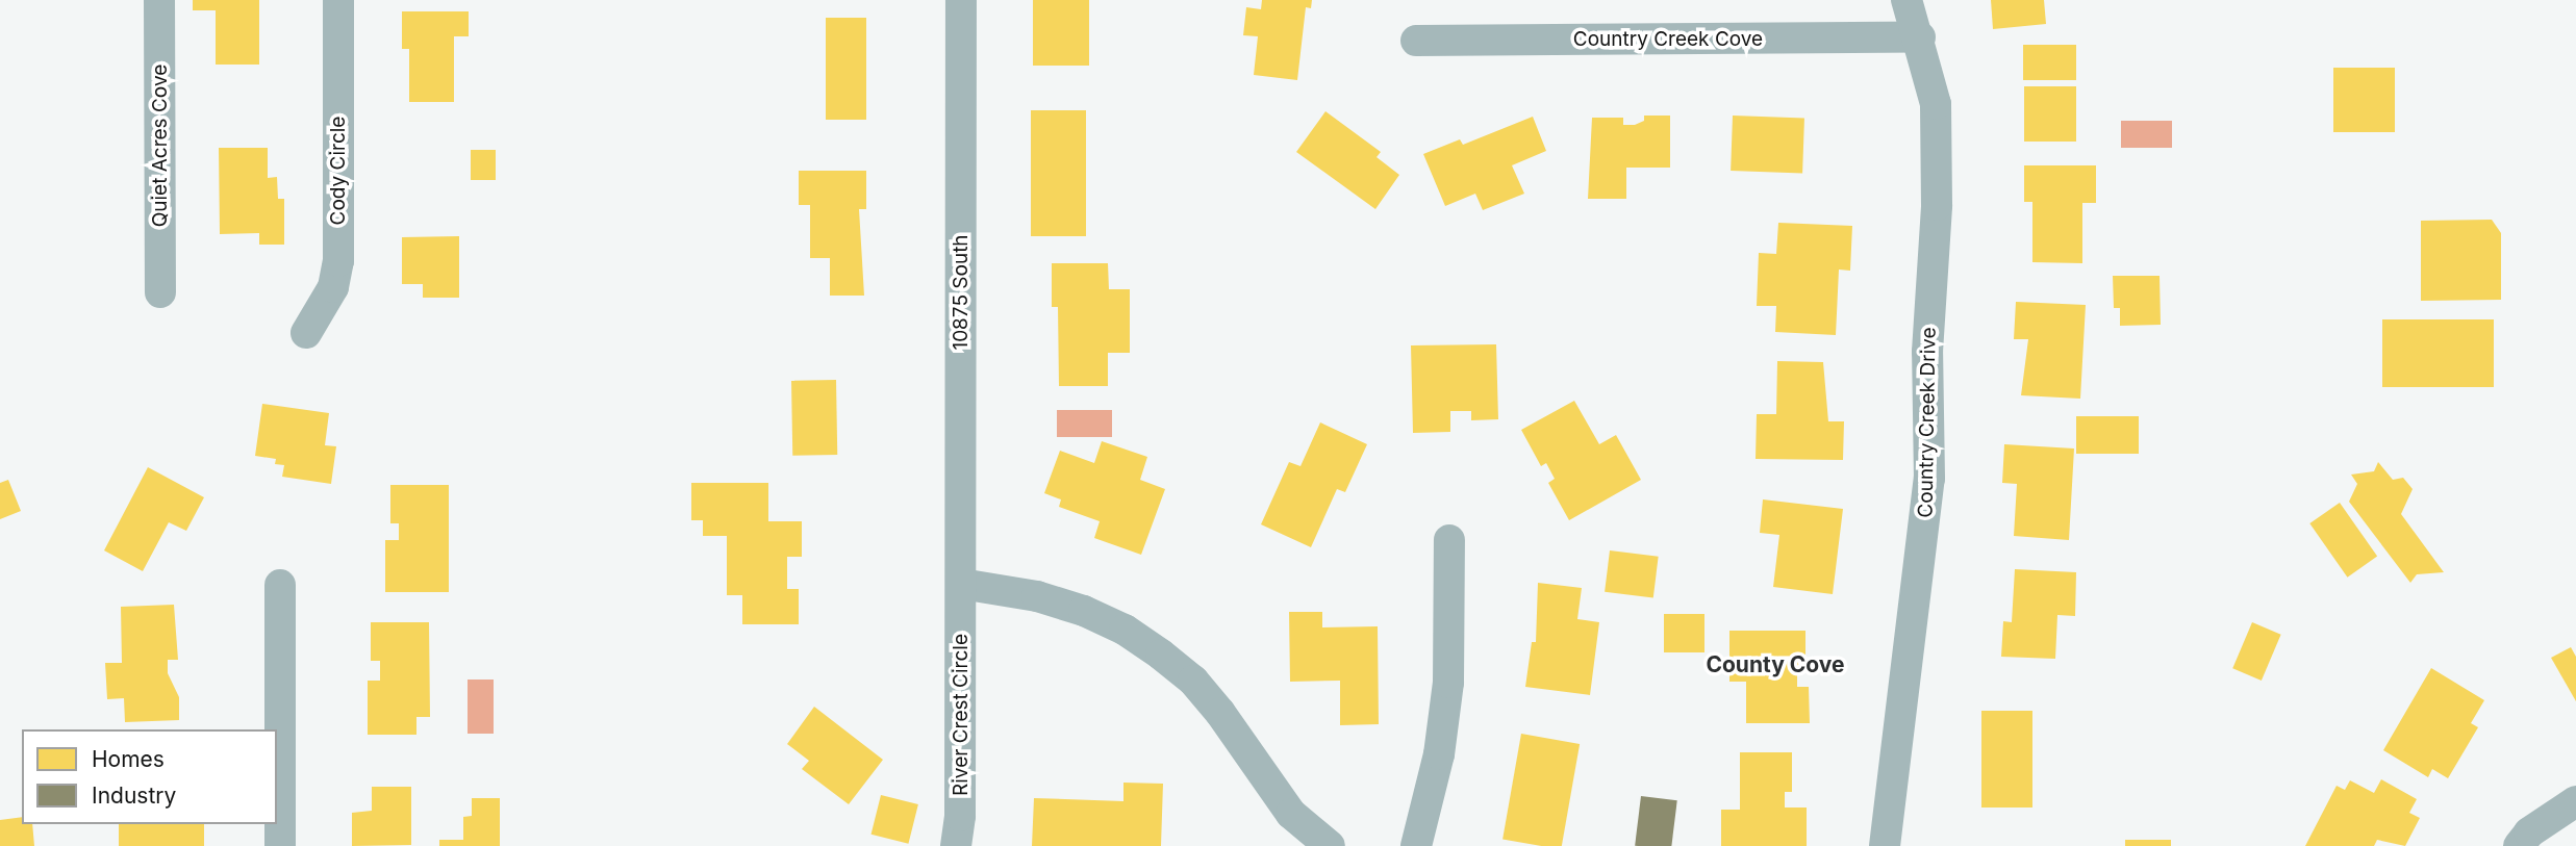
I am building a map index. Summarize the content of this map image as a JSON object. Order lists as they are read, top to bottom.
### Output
{
  "streets": {
    "street": [
      "Country Creek Cove",
      "Quiet Acres Cove",
      "Cody Circle",
      "10875 South",
      "Country Creek Drive",
      "River Crest Circle"
    ]
  },
  "crossings": [
    ["Country Creek Cove", "Country Creek Drive"],
    ["10875 South", "River Crest Circle"]
  ],
  "districts": ["County Cove"],
  "legend": ["Homes", "Industry"]
}
